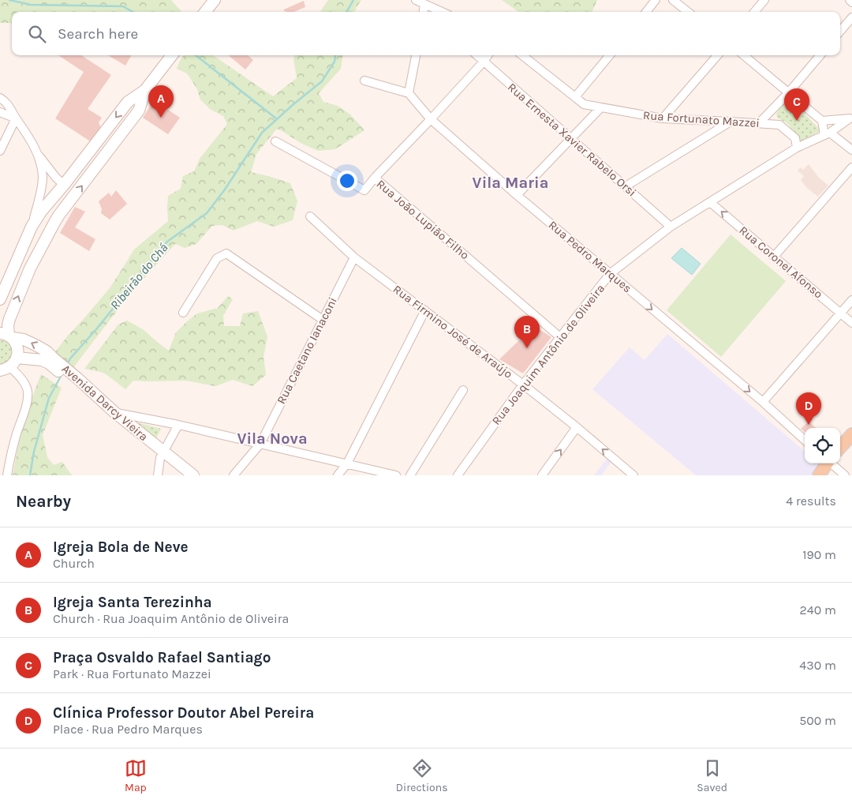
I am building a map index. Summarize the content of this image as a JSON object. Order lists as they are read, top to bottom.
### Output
{
  "streets": {
    "main road": ["Avenida Darcy Vieira"],
    "street": [
      "Rua Fortunato Mazzei",
      "Rua Ernesta Xavier Rabelo Orsi",
      "Rua João Lupião Filho",
      "Rua Pedro Marques",
      "Rua Coronel Afonso",
      "Rua Firmino José de Araújo",
      "Rua Caetano Ianaconi",
      "Rua Joaquim Antônio de Oliveira"
    ]
  },
  "crossings": [
    ["Rua Ernesta Xavier Rabelo Orsi", "Rua Joaquim Antônio de Oliveira"],
    ["Rua João Lupião Filho", "Rua Joaquim Antônio de Oliveira"],
    ["Rua Pedro Marques", "Rua Joaquim Antônio de Oliveira"],
    ["Rua Coronel Afonso", "Rua Joaquim Antônio de Oliveira"],
    ["Rua Firmino José de Araújo", "Rua Caetano Ianaconi"],
    ["Rua Firmino José de Araújo", "Rua Joaquim Antônio de Oliveira"]
  ],
  "one_way": ["Rua Pedro Marques", "Rua Coronel Afonso"],
  "districts": ["Vila Maria", "Vila Nova"],
  "water": ["Ribeirão do Chá"],
  "page": {
    "search": "Search here",
    "pins": [
      "A",
      "C",
      "B",
      "D"
    ],
    "heading": ["Nearby", "4 results"],
    "list": [
      {
        "mark": "A",
        "name": "Igreja Bola de Neve",
        "note": "Church",
        "value": "190 m"
      },
      {
        "mark": "B",
        "name": "Igreja Santa Terezinha",
        "note": "Church · Rua Joaquim Antônio de Oliveira",
        "value": "240 m"
      },
      {
        "mark": "C",
        "name": "Praça Osvaldo Rafael Santiago",
        "note": "Park · Rua Fortunato Mazzei",
        "value": "430 m"
      },
      {
        "mark": "D",
        "name": "Clínica Professor Doutor Abel Pereira",
        "note": "Place · Rua Pedro Marques",
        "value": "500 m"
      }
    ],
    "nav": ["Map", "Directions", "Saved"]
  }
}
